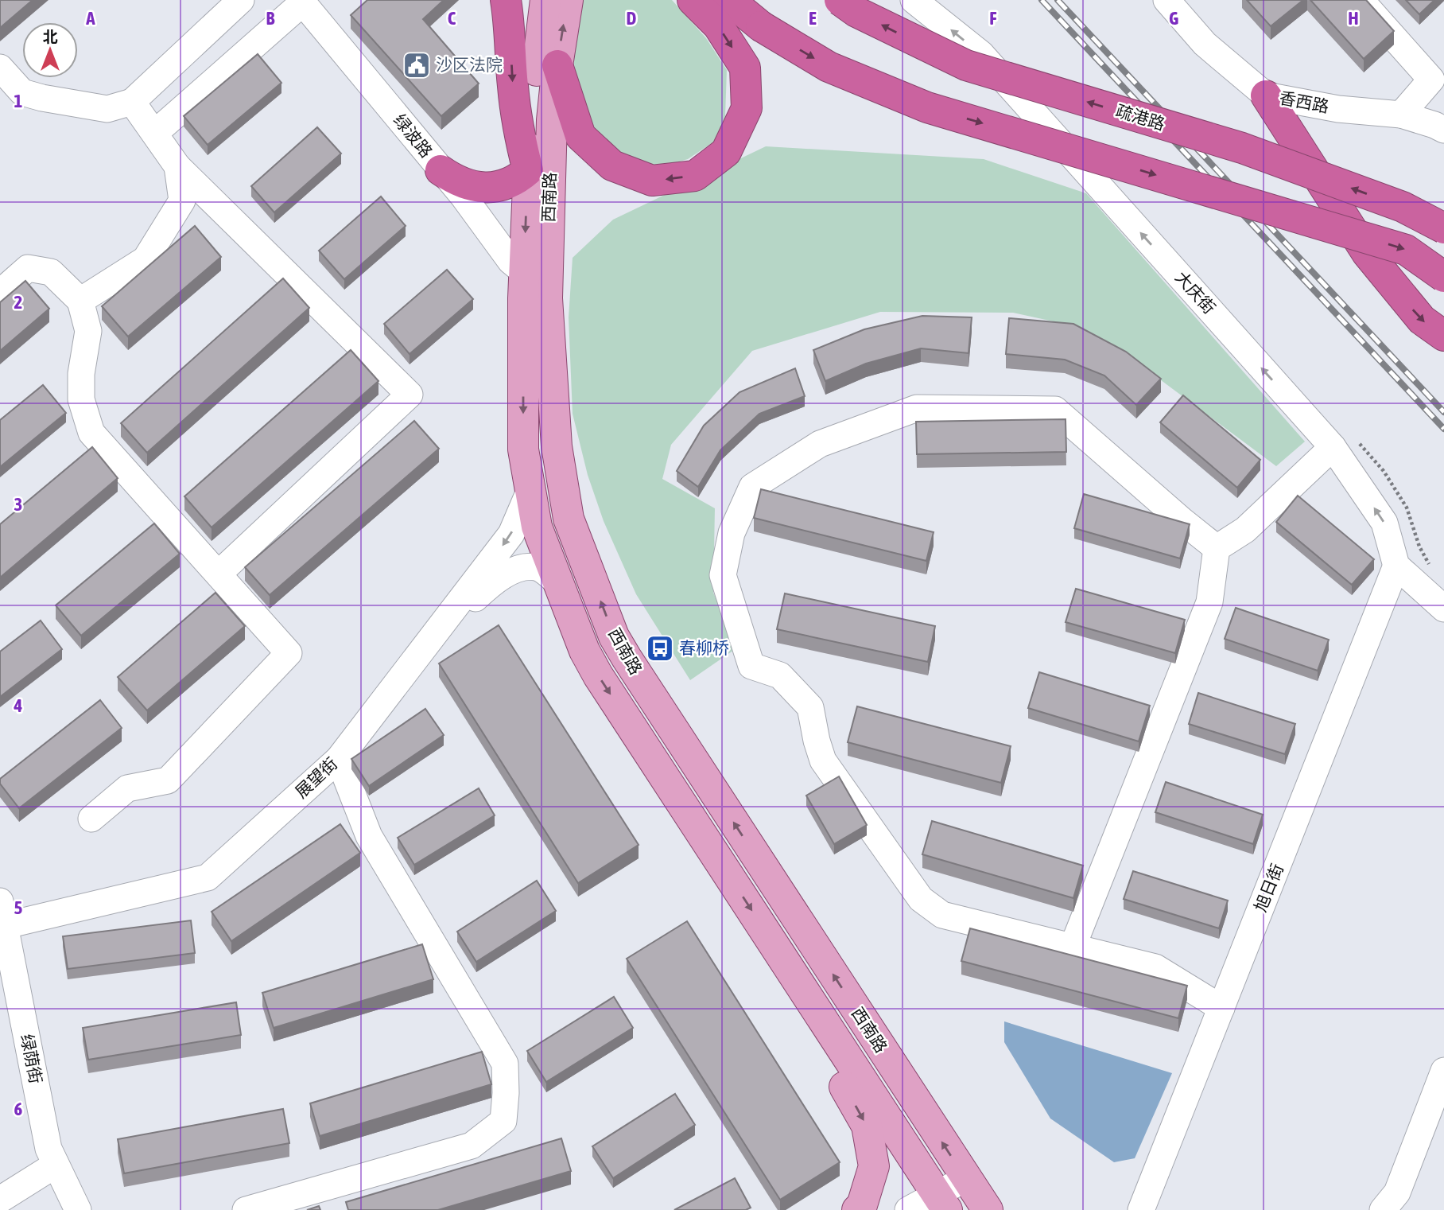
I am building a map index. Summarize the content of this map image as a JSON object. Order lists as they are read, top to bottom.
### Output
{
  "streets": {
    "highway": ["疏港路"],
    "main road": ["西南路"],
    "street": [
      "香西路",
      "绿波路",
      "大庆街",
      "展望街",
      "旭日街",
      "绿荫街"
    ]
  },
  "crossings": [
    ["绿波路", "西南路"],
    ["西南路", "展望街"],
    ["大庆街", "旭日街"],
    ["展望街", "绿荫街"]
  ],
  "one_way": ["大庆街"],
  "places": {
    "public building": ["沙区法院"],
    "bus stop": ["春柳桥"]
  },
  "north": "top",
  "grid": {
    "columns": [
      "A",
      "B",
      "C",
      "D",
      "E",
      "F",
      "G",
      "H"
    ],
    "rows": [
      "1",
      "2",
      "3",
      "4",
      "5",
      "6"
    ]
  }
}
